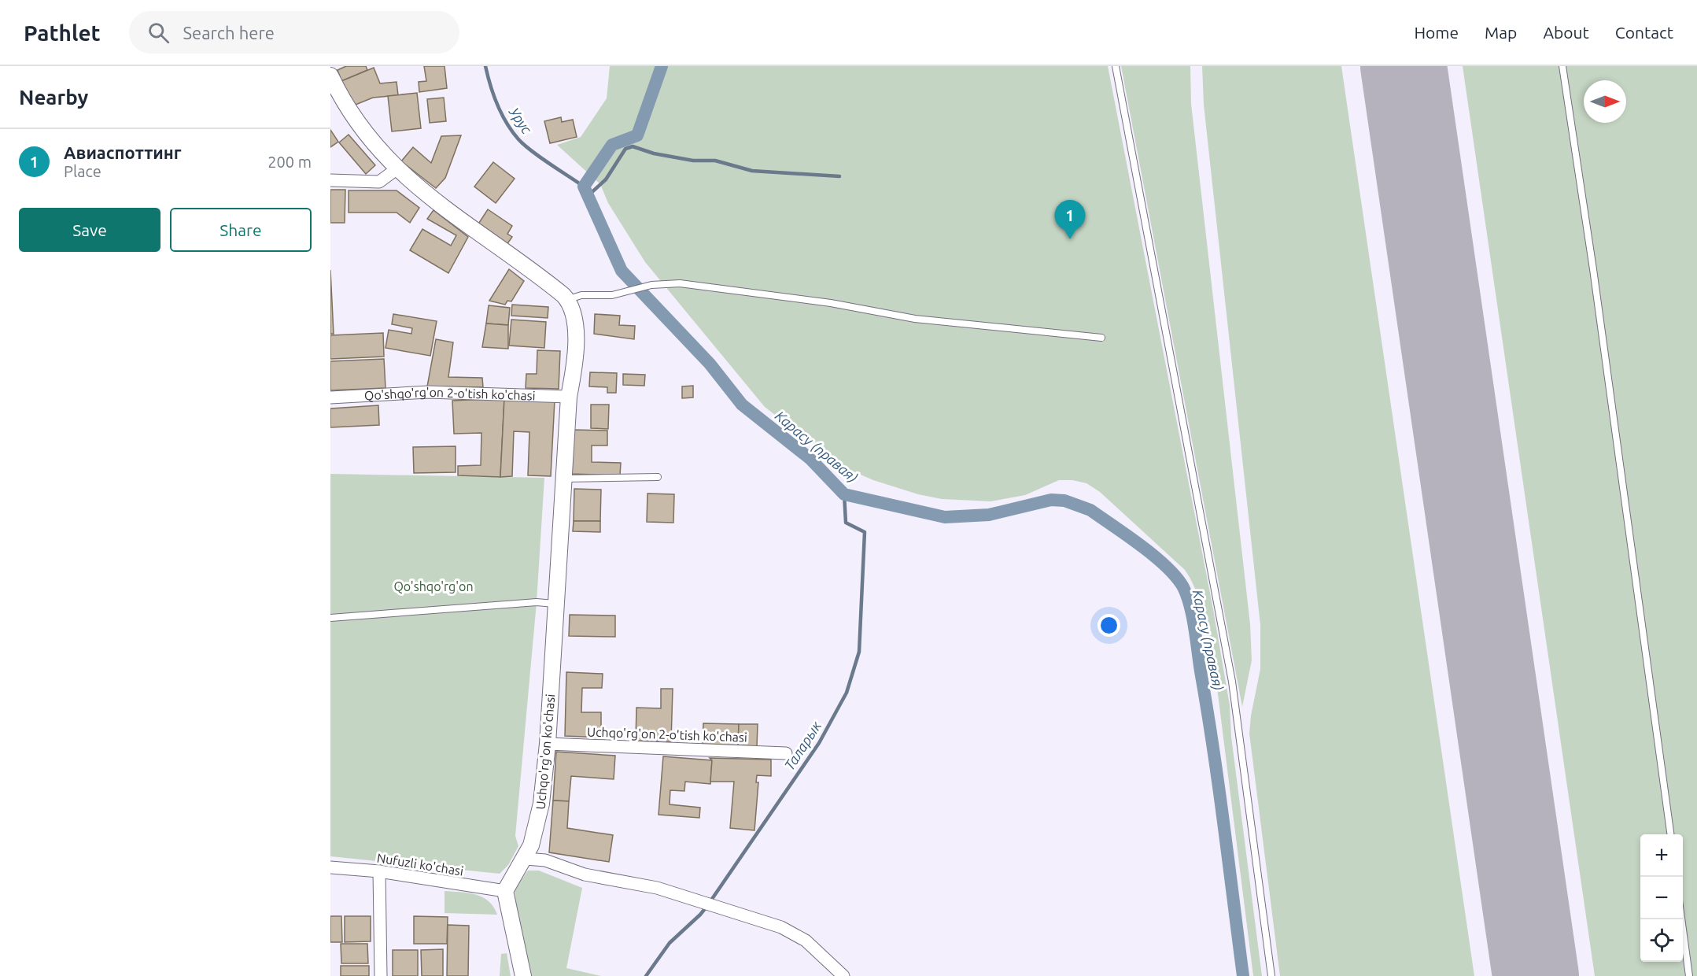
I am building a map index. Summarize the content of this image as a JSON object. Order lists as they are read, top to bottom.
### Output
{
  "streets": {
    "street": [
      "Qo'shqo'rg'on 2-o'tish ko'chasi",
      "Uchqo'rg'on 2-o'tish ko'chasi",
      "Uchqo'rg'on ko'chasi",
      "Nufuzli ko'chasi"
    ]
  },
  "crossings": [
    ["Qo'shqo'rg'on 2-o'tish ko'chasi", "Uchqo'rg'on ko'chasi"],
    ["Uchqo'rg'on 2-o'tish ko'chasi", "Uchqo'rg'on ko'chasi"],
    ["Uchqo'rg'on ko'chasi", "Nufuzli ko'chasi"]
  ],
  "water": ["Урус", "Карасу (правая)", "Таларык"],
  "parks": ["Qo'shqo'rg'on"],
  "north": "right",
  "page": {
    "header": "Pathlet",
    "search": "Search here",
    "nav": [
      "Home",
      "Map",
      "About",
      "Contact"
    ],
    "heading": "Nearby",
    "list": [
      {
        "mark": "1",
        "name": "Авиаспоттинг",
        "note": "Place",
        "value": "200 m"
      }
    ],
    "buttons": ["Save", "Share"],
    "pins": "1",
    "map_buttons": ["+", "−"]
  }
}
